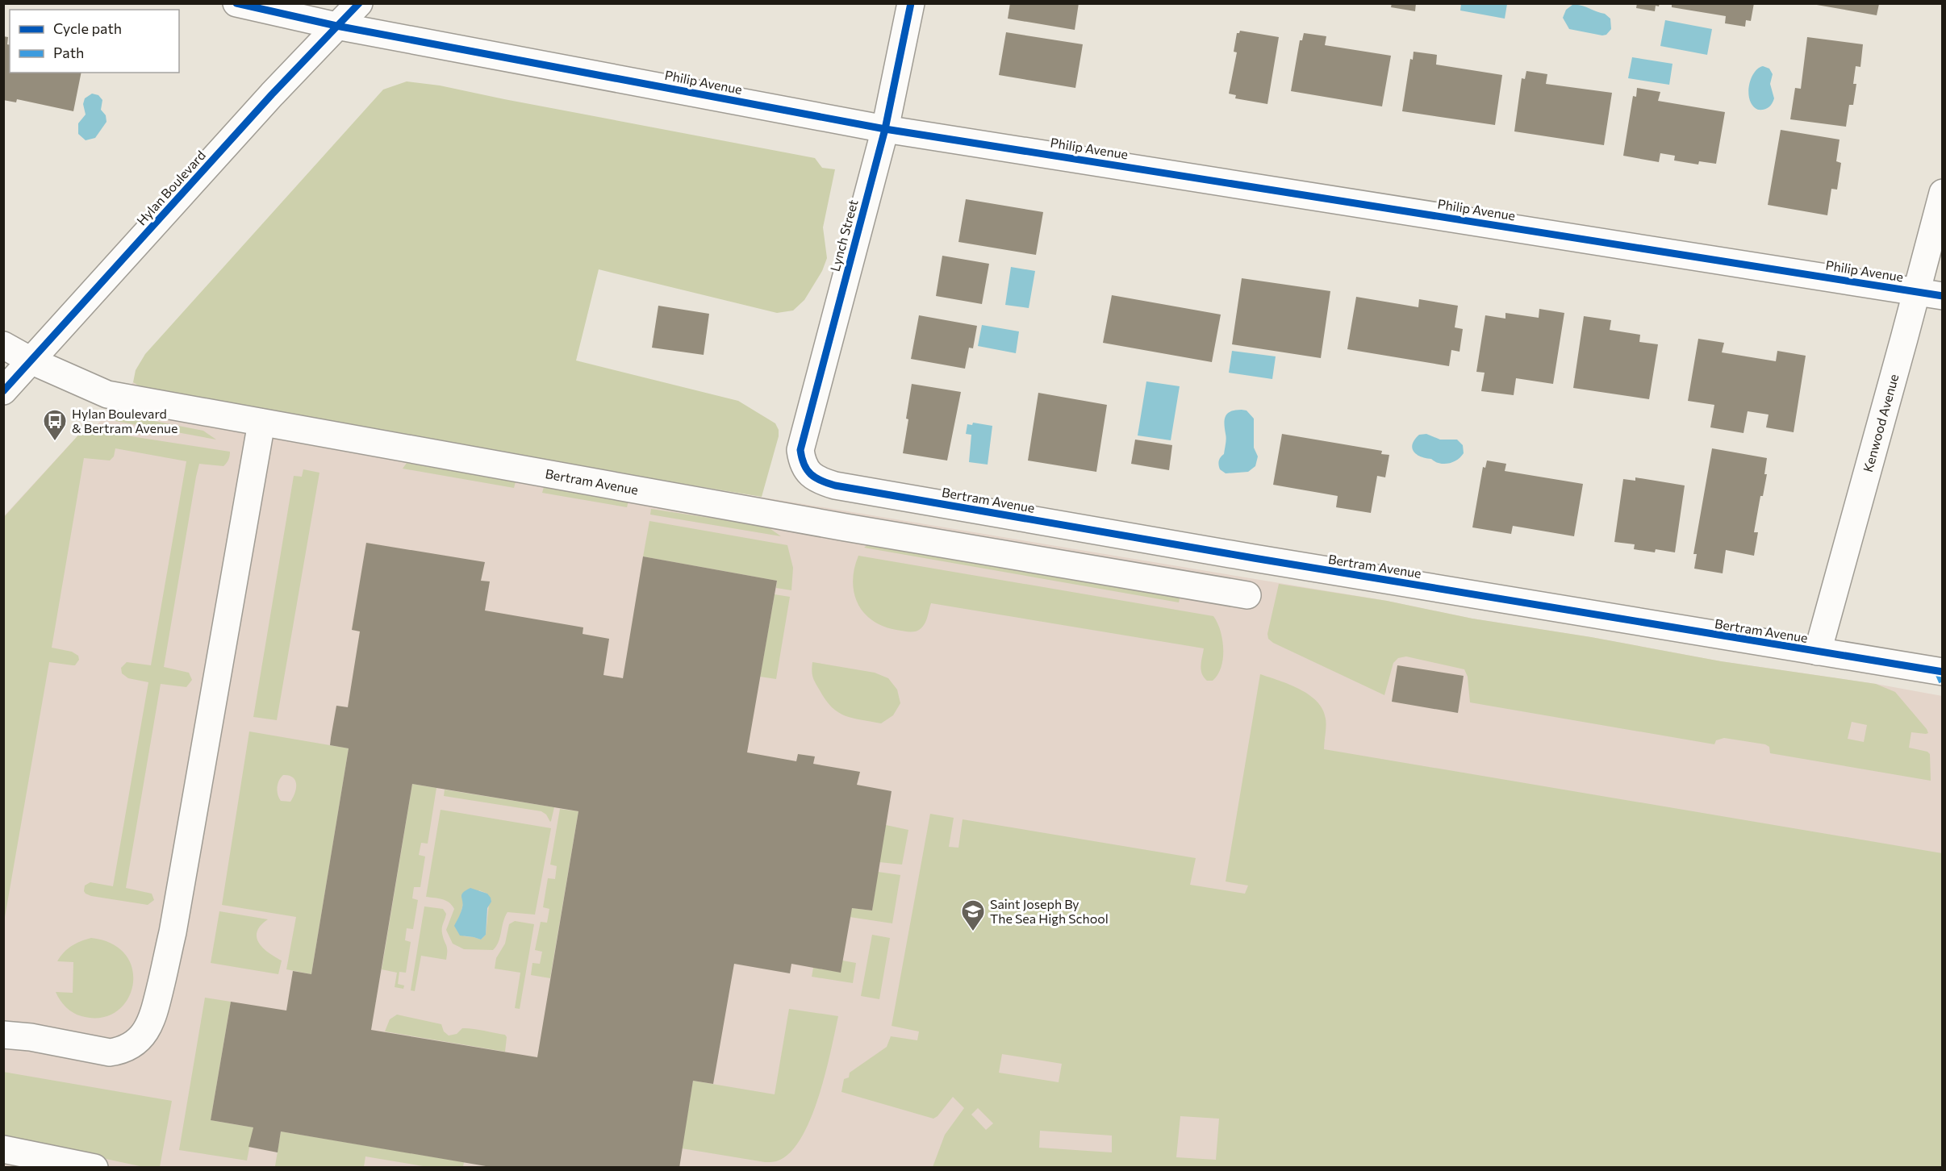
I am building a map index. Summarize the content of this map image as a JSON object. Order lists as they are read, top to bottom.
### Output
{
  "streets": {
    "street": [
      "Philip Avenue",
      "Hylan Boulevard",
      "Lynch Street",
      "Kenwood Avenue",
      "Bertram Avenue"
    ]
  },
  "crossings": [
    ["Philip Avenue", "Hylan Boulevard"],
    ["Philip Avenue", "Lynch Street"],
    ["Philip Avenue", "Kenwood Avenue"],
    ["Hylan Boulevard", "Bertram Avenue"],
    ["Lynch Street", "Bertram Avenue"],
    ["Kenwood Avenue", "Bertram Avenue"]
  ],
  "places": {
    "bus stop": ["Hylan Boulevard & Bertram Avenue"],
    "school or university": ["Saint Joseph By The Sea High School"]
  },
  "legend": ["Cycle path", "Path"]
}
